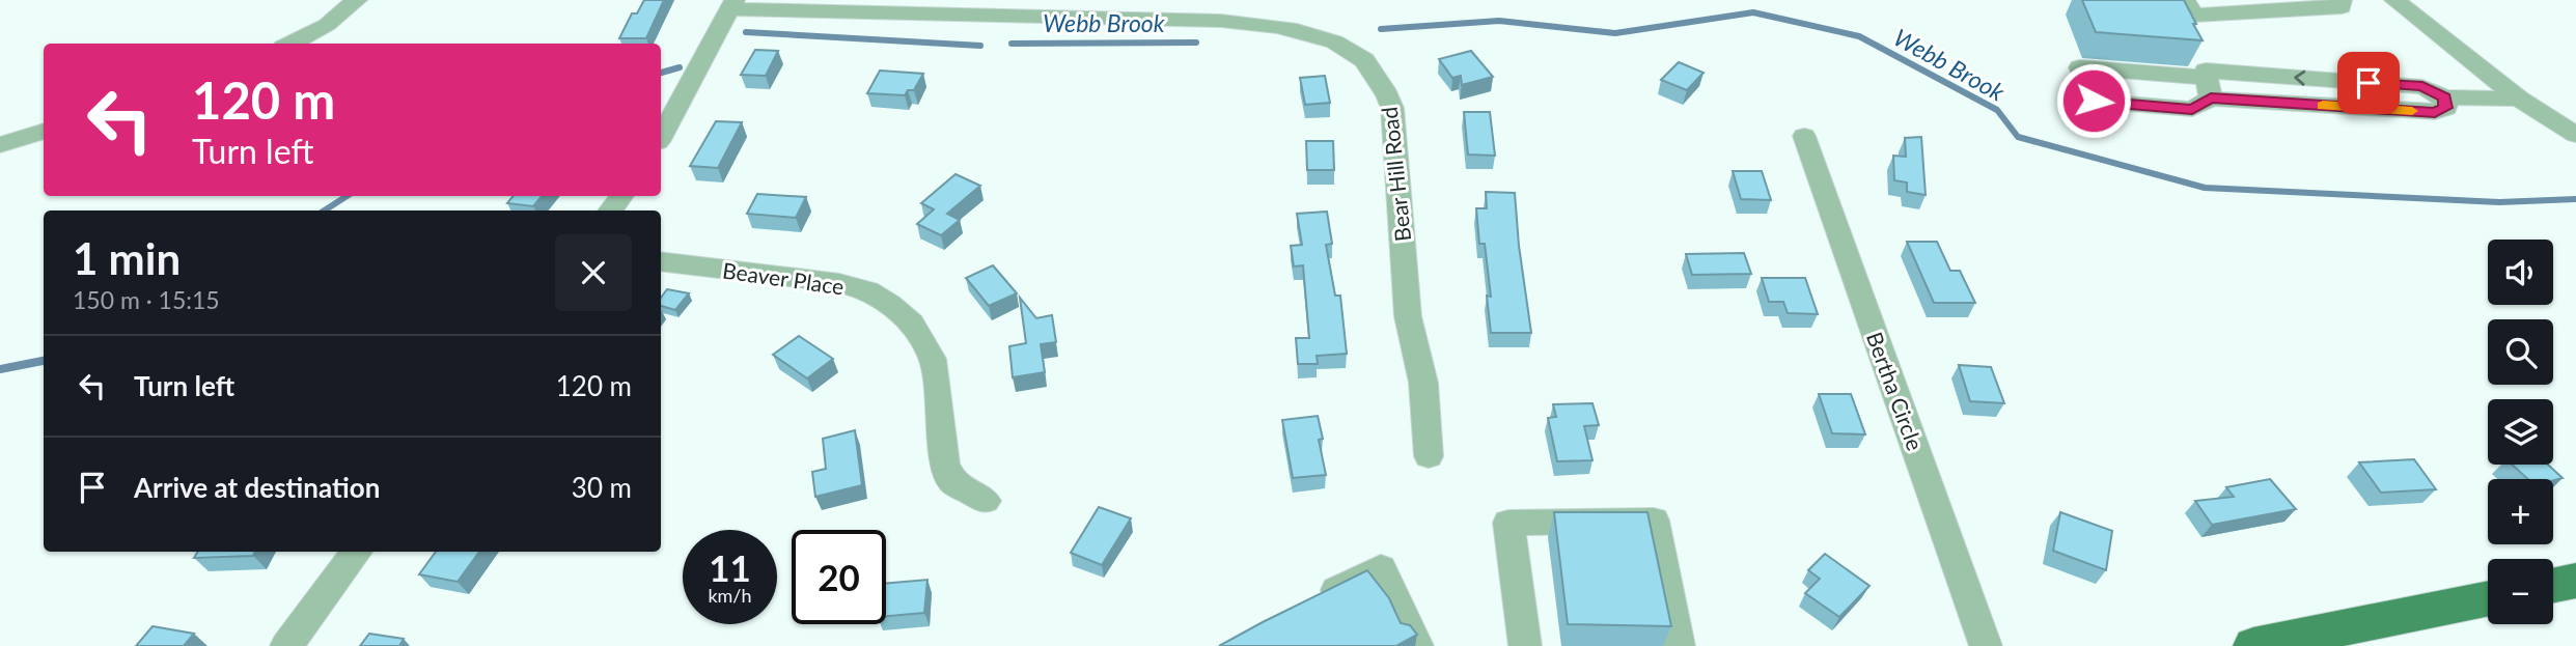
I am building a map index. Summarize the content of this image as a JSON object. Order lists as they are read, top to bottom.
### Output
{
  "streets": {
    "street": ["Bear Hill Road", "Beaver Place", "Bertha Circle"]
  },
  "water": ["Webb Brook"],
  "page": {
    "turn": ["120 m", "Turn left"],
    "heading": ["1 min", "150 m · 15:15"],
    "map_buttons": ["+", "−"],
    "list": [
      {
        "name": "Turn left",
        "value": "120 m"
      },
      {
        "name": "Arrive at destination",
        "value": "30 m"
      }
    ],
    "speed": "11 km/h",
    "limit": "20"
  }
}
